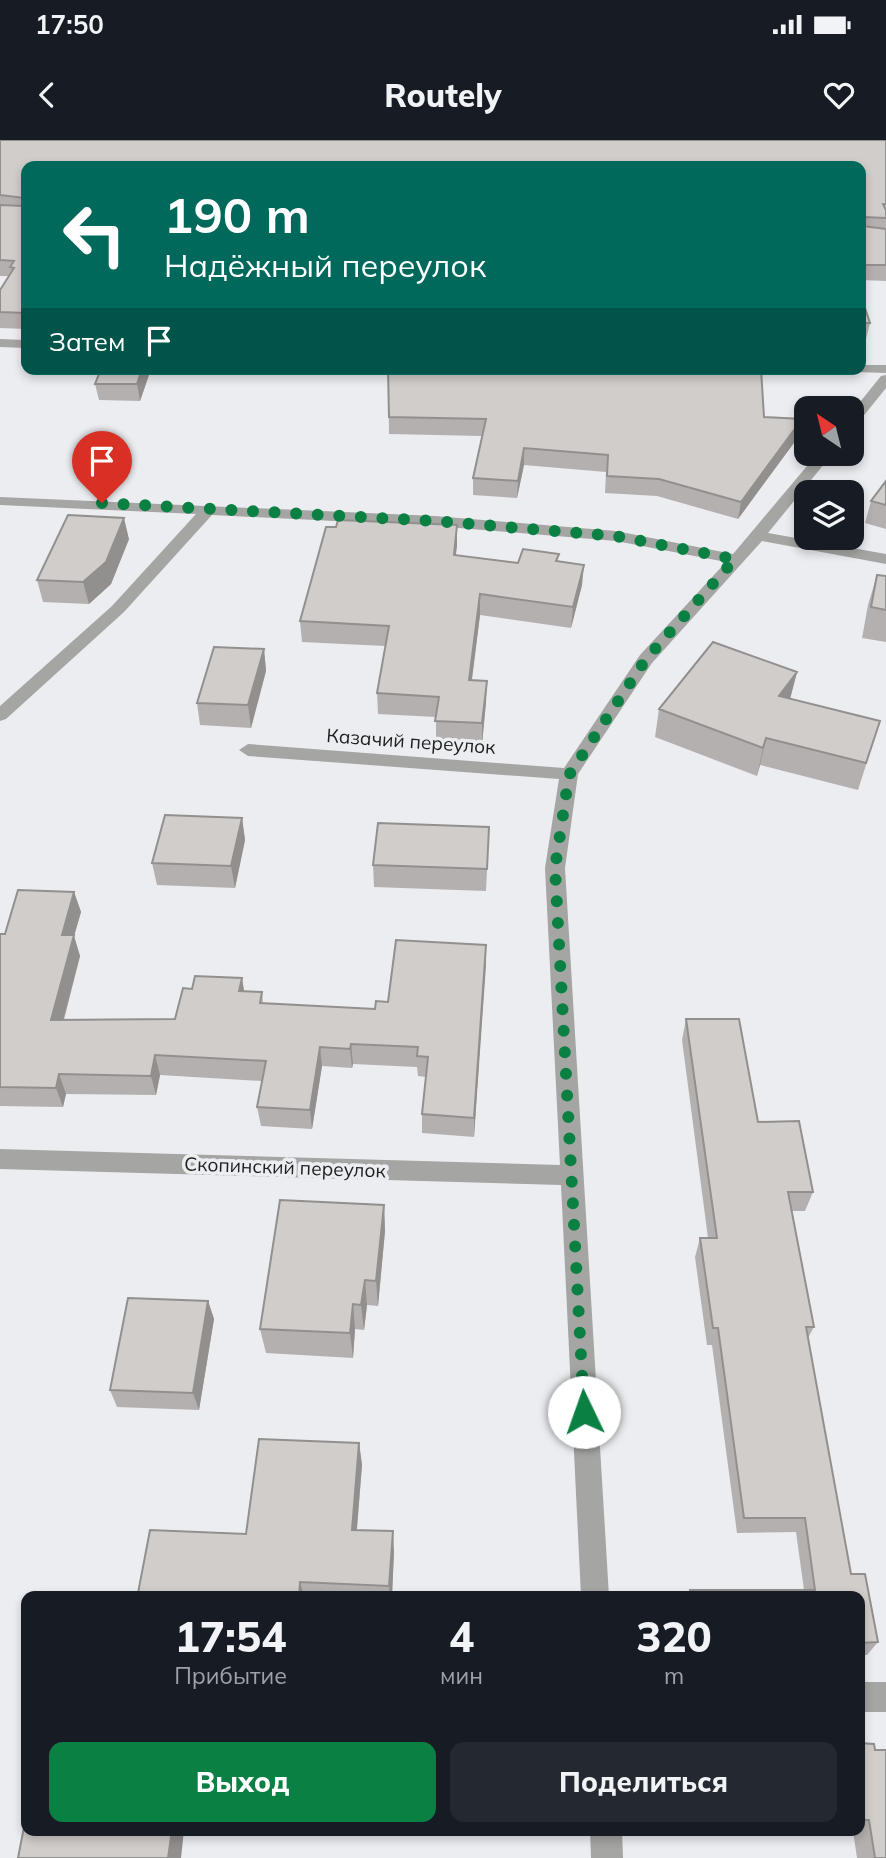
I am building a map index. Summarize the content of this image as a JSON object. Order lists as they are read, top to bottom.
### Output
{
  "streets": {
    "street": ["Казачий переулок", "Скопинский переулок"]
  },
  "north": "top left",
  "page": {
    "status": "17:50",
    "header": "Routely",
    "turn": ["190 m", "Надёжный переулок"],
    "then": "Затем",
    "eta": [
      "17:54",
      "Прибытие",
      "4",
      "мин",
      "320",
      "m"
    ],
    "buttons": ["Выход", "Поделиться"]
  }
}
